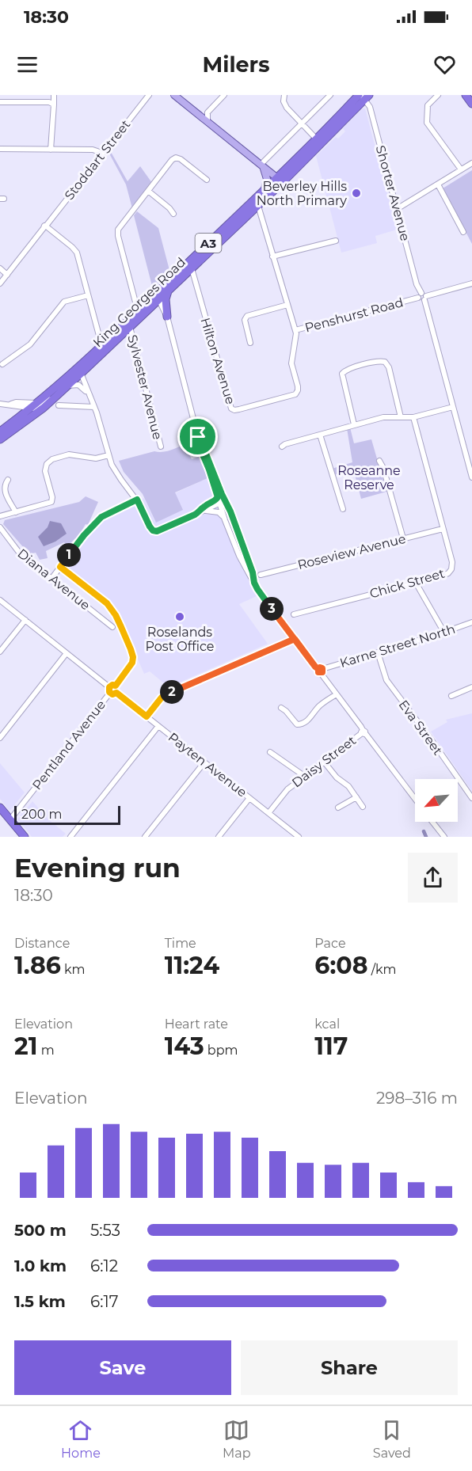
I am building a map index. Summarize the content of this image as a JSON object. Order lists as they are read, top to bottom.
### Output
{
  "streets": {
    "highway": ["A3", "King Georges Road"],
    "street": [
      "Stoddart Street",
      "Shorter Avenue",
      "Penshurst Road",
      "Hilton Avenue",
      "Sylvester Avenue",
      "Roseview Avenue",
      "Diana Avenue",
      "Chick Street",
      "Karne Street North",
      "Eva Street",
      "Pentland Avenue",
      "Daisy Street",
      "Payten Avenue"
    ]
  },
  "crossings": [
    ["Shorter Avenue", "King Georges Road"],
    ["Shorter Avenue", "Penshurst Road"],
    ["King Georges Road", "Penshurst Road"],
    ["King Georges Road", "Hilton Avenue"],
    ["King Georges Road", "Sylvester Avenue"],
    ["Penshurst Road", "Hilton Avenue"],
    ["Roseview Avenue", "Chick Street"],
    ["Karne Street North", "Eva Street"],
    ["Pentland Avenue", "Payten Avenue"],
    ["Daisy Street", "Payten Avenue"]
  ],
  "parks": ["Roseanne Reserve"],
  "places": ["Beverley Hills North Primary", "Roselands Post Office"],
  "scale_bar": "200 m",
  "north": "bottom left",
  "page": {
    "status": "18:30",
    "header": "Milers",
    "pins": ["1", "3", "2"],
    "scale": "200 m",
    "heading": ["Evening run", "18:30"],
    "stats": [
      ["Distance", "1.86 km"],
      ["Time", "11:24"],
      ["Pace", "6:08 /km"],
      ["Elevation", "21 m"],
      ["Heart rate", "143 bpm"],
      ["kcal", "117"]
    ],
    "chart": ["Elevation", "298–316 m"],
    "list": [
      {
        "name": "500 m",
        "note": "5:53"
      },
      {
        "name": "1.0 km",
        "note": "6:12"
      },
      {
        "name": "1.5 km",
        "note": "6:17"
      }
    ],
    "buttons": ["Save", "Share"],
    "tabs": ["Home", "Map", "Saved"]
  }
}
